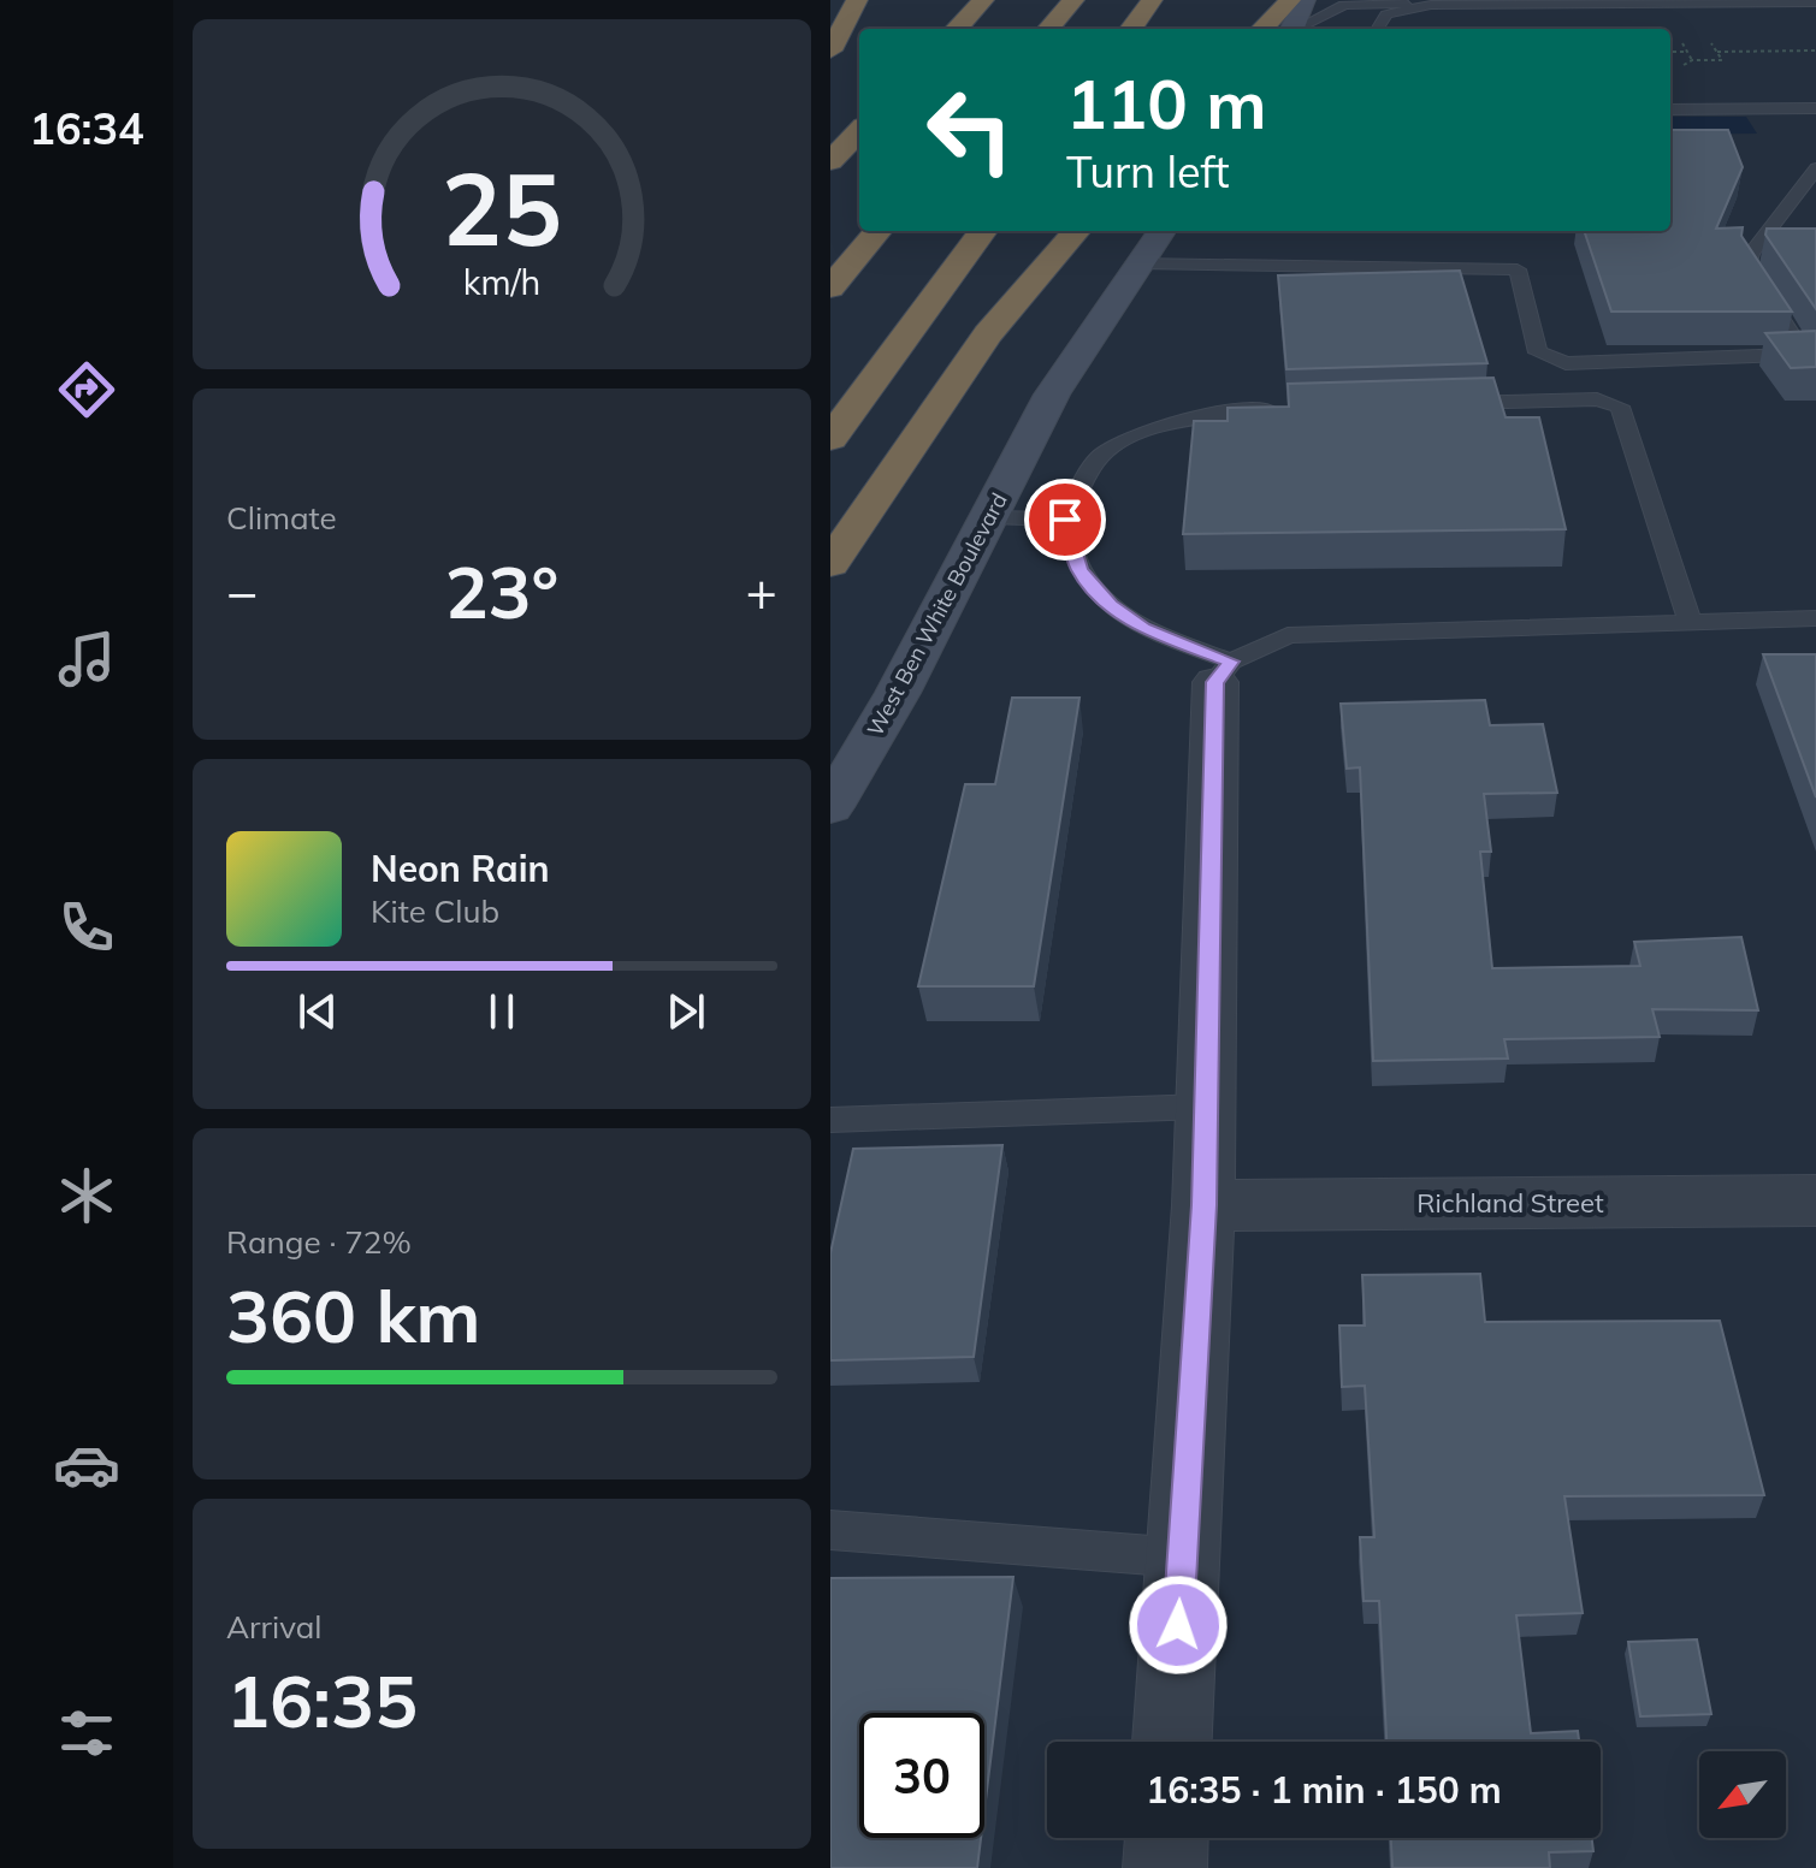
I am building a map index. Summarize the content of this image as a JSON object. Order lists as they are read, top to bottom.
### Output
{
  "streets": {
    "main road": ["West Ben White Boulevard"],
    "street": ["Richland Street"]
  },
  "north": "bottom left",
  "page": {
    "tabs": "16:34",
    "turn": ["110 m", "Turn left"],
    "tile": [
      "Climate",
      ["Range · 72%", "360 km"],
      ["Arrival", "16:35"]
    ],
    "heat": ["−", "23°", "+"],
    "song": ["Neon Rain", "Kite Club"],
    "limit": "30",
    "trip": "16:35 · 1 min · 150 m",
    "gauge": ["25", "km/h"]
  }
}
